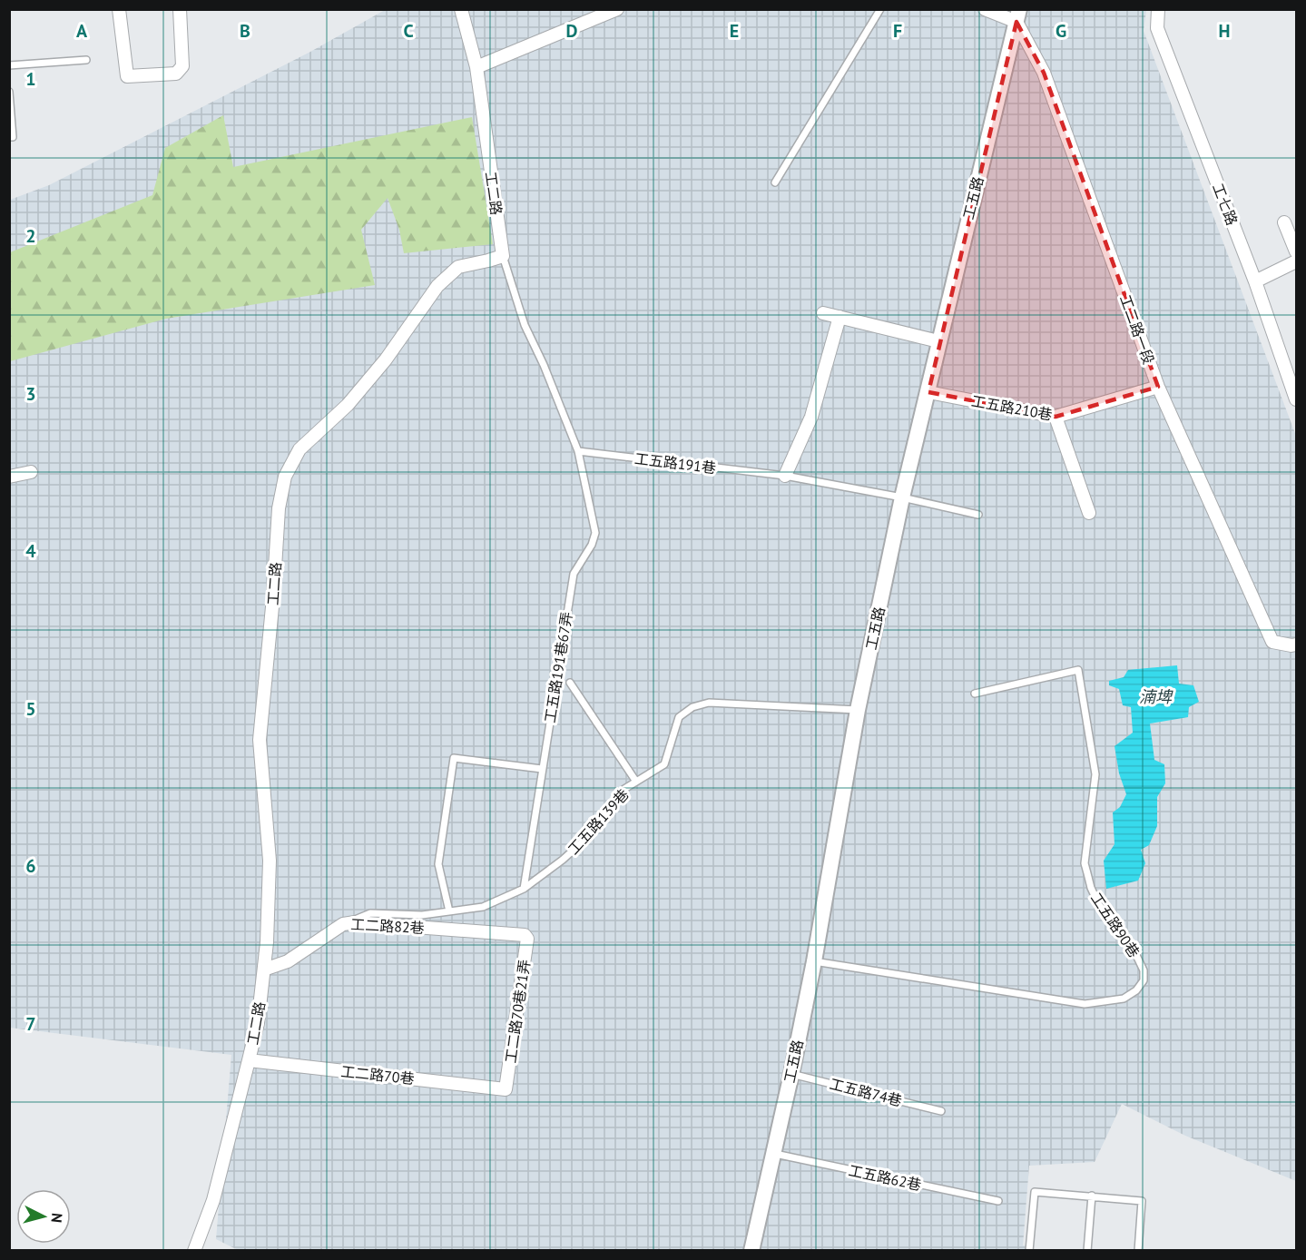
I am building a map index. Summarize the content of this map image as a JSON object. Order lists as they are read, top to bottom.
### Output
{
  "streets": {
    "street": [
      "工二路",
      "工五路",
      "工七路",
      "工二路一段",
      "工五路210巷",
      "工二路82巷",
      "工二路70巷21弄",
      "工二路70巷"
    ],
    "lane": [
      "工五路191巷",
      "工五路191巷67弄",
      "工五路139巷",
      "工五路90巷",
      "工五路74巷",
      "工五路62巷"
    ]
  },
  "crossings": [
    ["工二路", "工二路82巷"],
    ["工二路", "工二路70巷"],
    ["工五路", "工二路一段"],
    ["工五路", "工五路210巷"],
    ["工五路", "工五路191巷"],
    ["工五路", "工五路139巷"],
    ["工五路", "工五路90巷"],
    ["工五路", "工五路74巷"],
    ["工五路", "工五路62巷"],
    ["工二路一段", "工五路210巷"],
    ["工五路191巷", "工五路191巷67弄"],
    ["工五路191巷67弄", "工五路139巷"],
    ["工五路139巷", "工二路82巷"],
    ["工二路82巷", "工二路70巷21弄"],
    ["工二路70巷21弄", "工二路70巷"]
  ],
  "water": ["湳埤"],
  "north": "right",
  "grid": {
    "columns": [
      "A",
      "B",
      "C",
      "D",
      "E",
      "F",
      "G",
      "H"
    ],
    "rows": [
      "1",
      "2",
      "3",
      "4",
      "5",
      "6",
      "7"
    ]
  }
}
